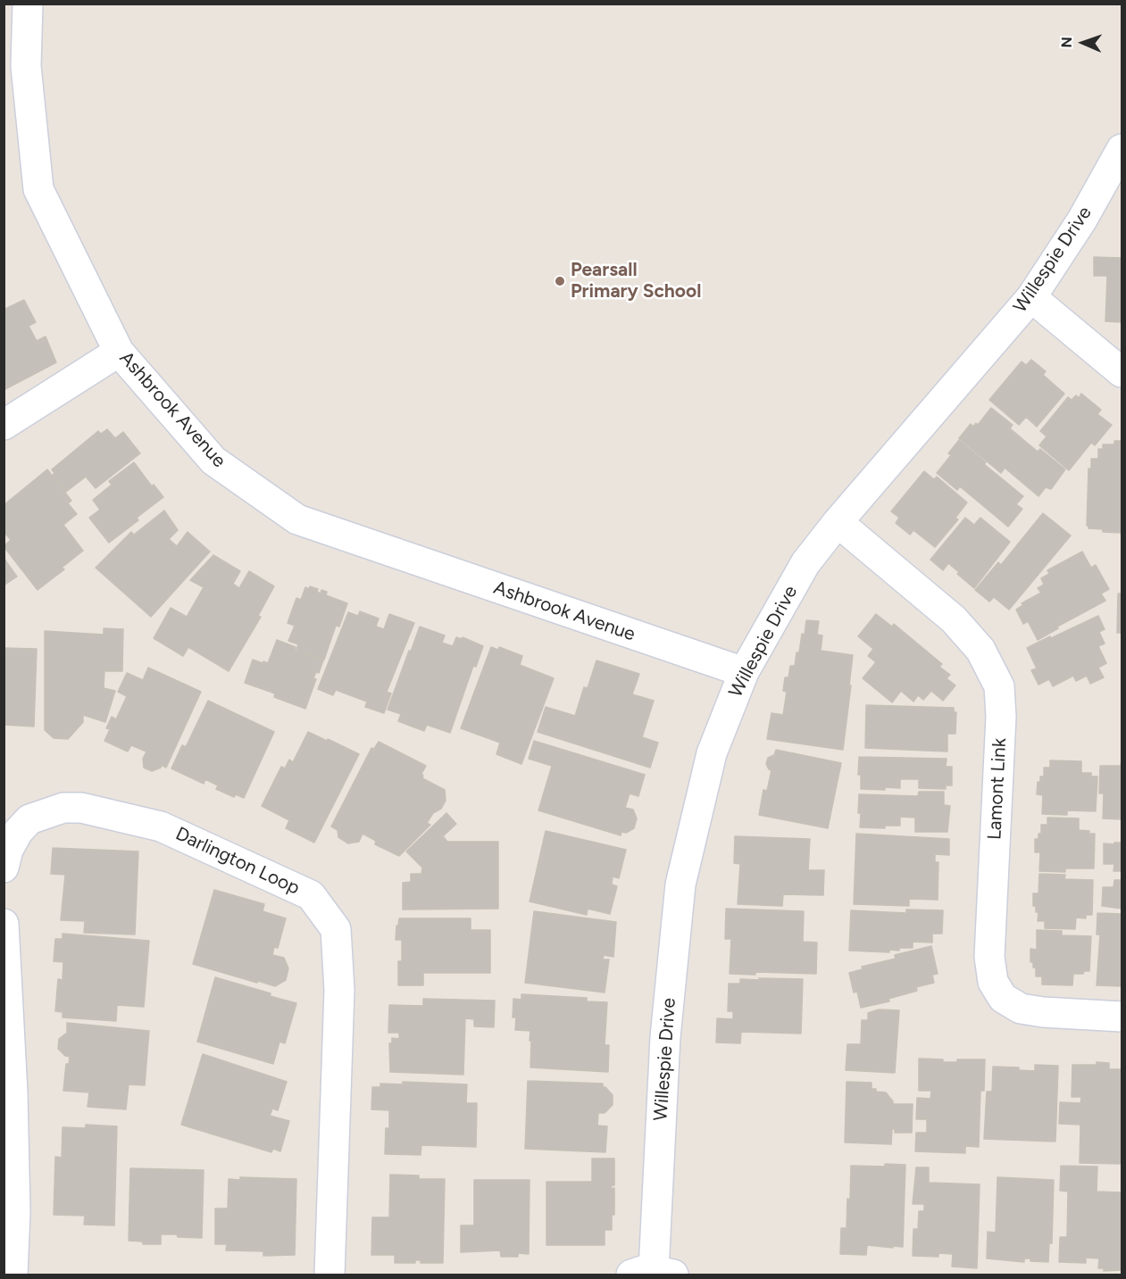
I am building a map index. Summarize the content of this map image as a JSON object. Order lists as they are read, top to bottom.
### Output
{
  "streets": {
    "street": [
      "Willespie Drive",
      "Ashbrook Avenue",
      "Lamont Link",
      "Darlington Loop"
    ]
  },
  "crossings": [
    ["Willespie Drive", "Ashbrook Avenue"],
    ["Willespie Drive", "Lamont Link"]
  ],
  "places": ["Pearsall Primary School"],
  "north": "left"
}
